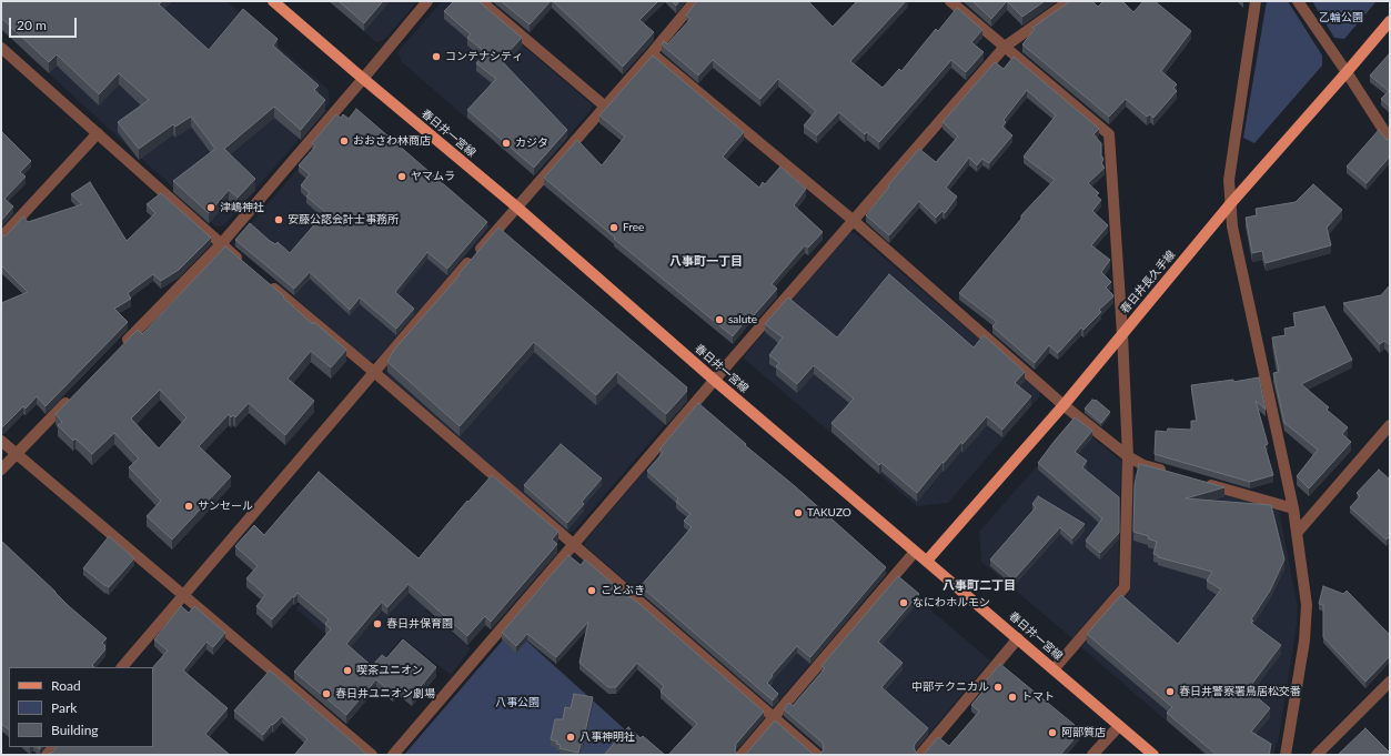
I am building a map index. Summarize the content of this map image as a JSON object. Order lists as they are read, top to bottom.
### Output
{
  "streets": {
    "main road": ["春日井一宮線", "春日井長久手線"]
  },
  "crossings": [
    ["春日井一宮線", "春日井長久手線"]
  ],
  "districts": ["八事町一丁目", "八事町二丁目"],
  "parks": ["乙輪公園", "八事公園"],
  "places": [
    "コンテナシティ",
    "おおさわ林商店",
    "カジタ",
    "ヤマムラ",
    "津嶋神社",
    "安藤公認会計士事務所",
    "Free",
    "salute",
    "サンセール",
    "TAKUZO",
    "ことぶき",
    "なにわホルモン",
    "春日井保育園",
    "喫茶ユニオン",
    "中部テクニカル",
    "春日井警察署鳥居松交番",
    "春日井ユニオン劇場",
    "トマト",
    "阿部質店",
    "八事神明社"
  ],
  "legend": ["Road", "Park", "Building"],
  "scale_bar": "20 m"
}
